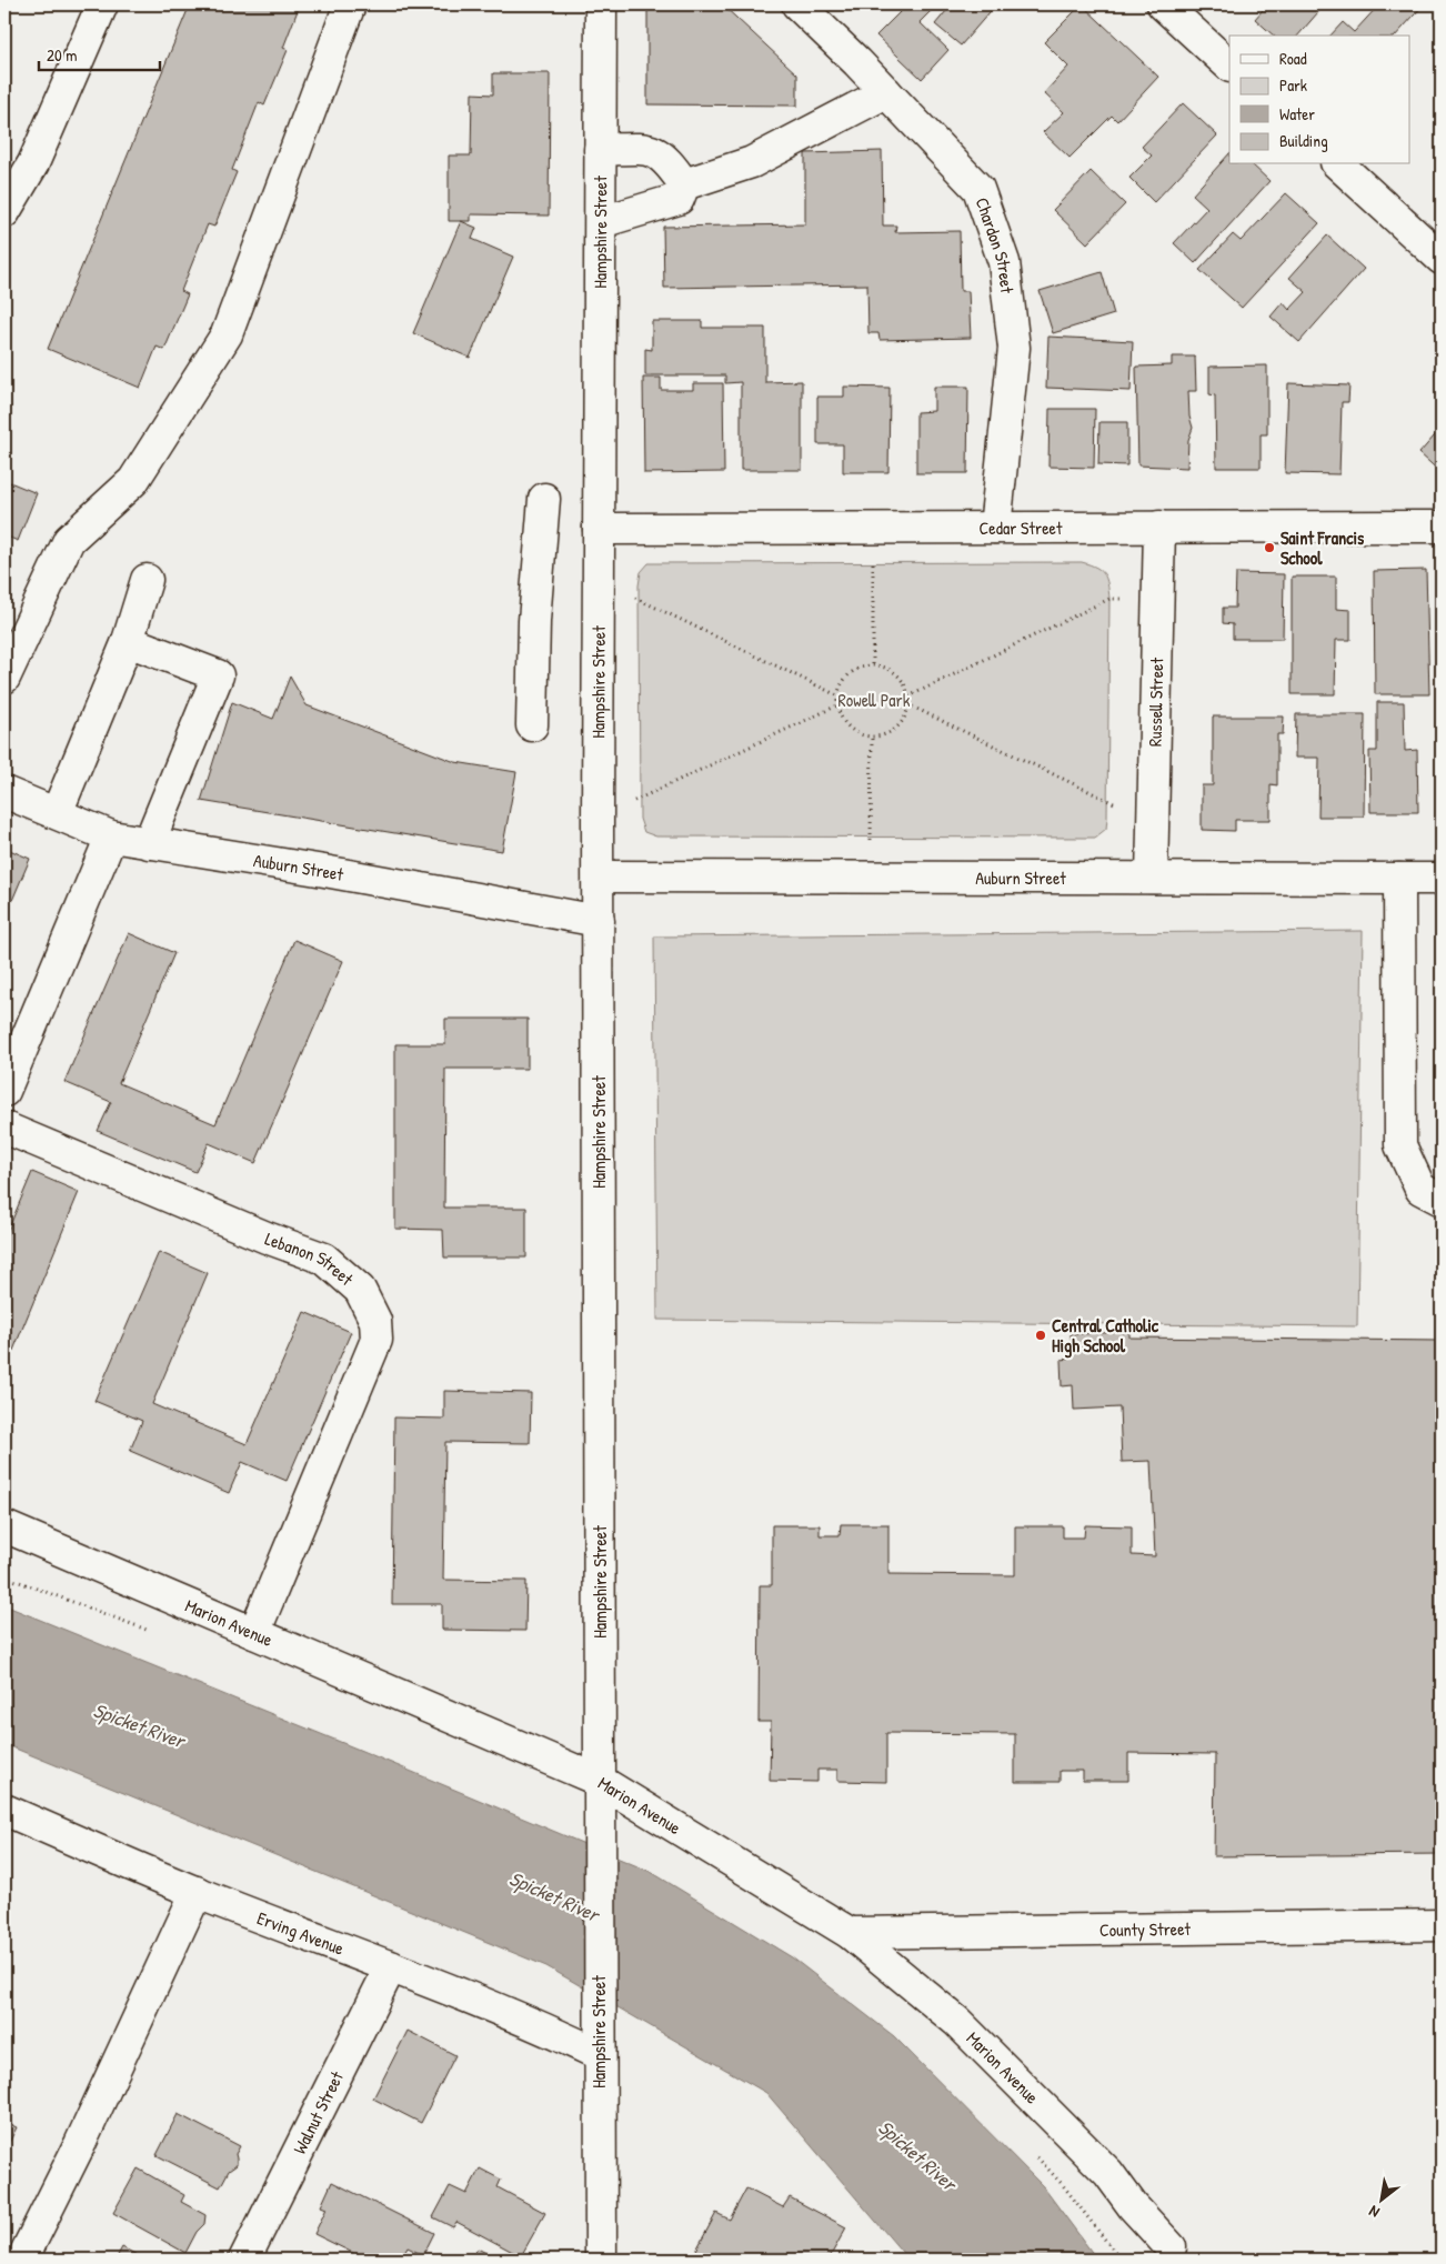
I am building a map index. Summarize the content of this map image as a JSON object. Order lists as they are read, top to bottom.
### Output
{
  "streets": {
    "street": [
      "Hampshire Street",
      "Chardon Street",
      "Cedar Street",
      "Russell Street",
      "Auburn Street",
      "Lebanon Street",
      "Marion Avenue",
      "County Street",
      "Erving Avenue",
      "Walnut Street"
    ]
  },
  "crossings": [
    ["Hampshire Street", "Cedar Street"],
    ["Hampshire Street", "Auburn Street"],
    ["Hampshire Street", "Marion Avenue"],
    ["Hampshire Street", "Erving Avenue"],
    ["Chardon Street", "Cedar Street"],
    ["Cedar Street", "Russell Street"],
    ["Russell Street", "Auburn Street"],
    ["Lebanon Street", "Marion Avenue"],
    ["Marion Avenue", "County Street"],
    ["Erving Avenue", "Walnut Street"]
  ],
  "water": ["Spicket River"],
  "parks": ["Rowell Park"],
  "places": ["Saint Francis School", "Central Catholic High School"],
  "legend": [
    "Road",
    "Park",
    "Water",
    "Building"
  ],
  "scale_bar": "20 m",
  "north": "bottom left"
}
